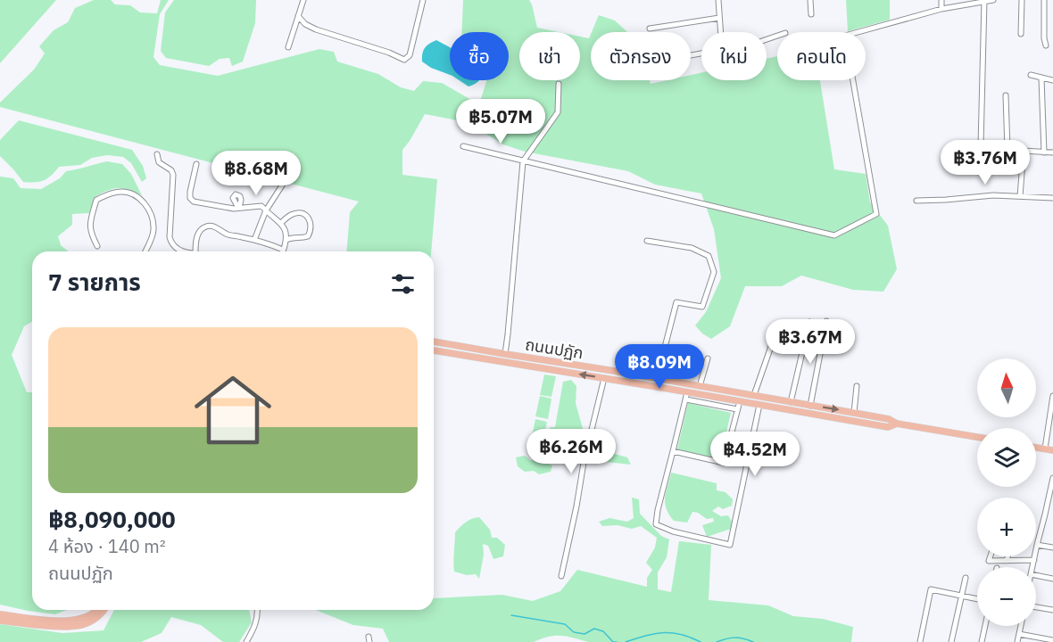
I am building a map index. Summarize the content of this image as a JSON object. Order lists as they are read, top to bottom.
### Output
{
  "streets": {
    "main road": ["ถนนปฏัก"]
  },
  "north": "top",
  "page": {
    "chip": [
      "ซื้อ",
      "เช่า",
      "ตัวกรอง",
      "ใหม่",
      "คอนโด"
    ],
    "price": [
      "฿5.07M",
      "฿3.76M",
      "฿8.68M",
      "฿3.67M",
      "฿8.09M",
      "฿6.26M",
      "฿4.52M"
    ],
    "heading": "7 รายการ",
    "list": [
      {
        "name": "฿8,090,000",
        "note": "4 ห้อง · 140 m² · ถนนปฏัก"
      }
    ],
    "map_buttons": ["+", "−"]
  }
}
